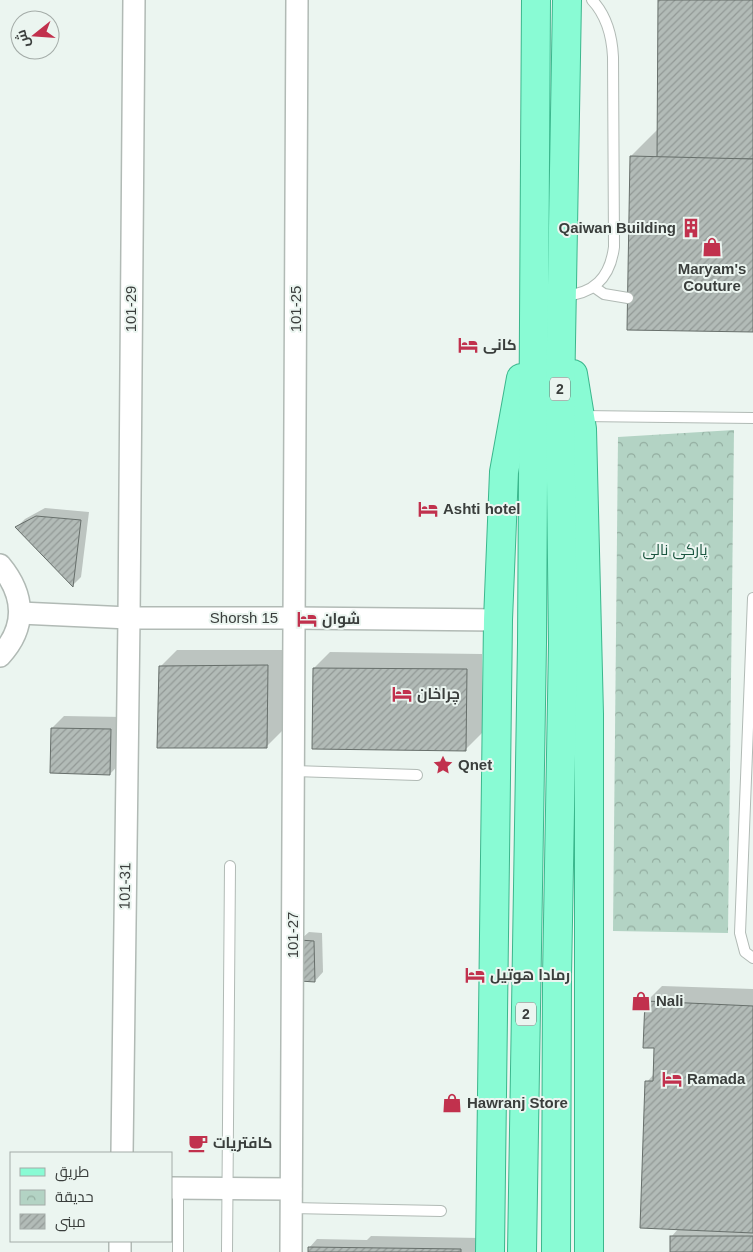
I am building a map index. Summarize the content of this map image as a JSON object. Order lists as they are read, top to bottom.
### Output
{
  "streets": {
    "main road": ["2"],
    "street": [
      "101-29",
      "101-25",
      "Shorsh 15",
      "101-31",
      "101-27"
    ]
  },
  "crossings": [
    ["101-29", "Shorsh 15"],
    ["101-29", "101-31"],
    ["101-25", "Shorsh 15"],
    ["101-25", "101-27"],
    ["Shorsh 15", "101-31"],
    ["Shorsh 15", "101-27"]
  ],
  "parks": ["پارکی نالی"],
  "places": {
    "building": ["Qaiwan Building"],
    "shop": ["Maryam's Couture", "Nali", "Hawranj Store"],
    "hotel": [
      "کانی",
      "Ashti hotel",
      "شوان",
      "چراخان",
      "رمادا هوتيل",
      "Ramada"
    ],
    "place": ["Qnet"],
    "cafe": ["كافتريات"]
  },
  "legend": ["طريق", "حديقة", "مبنى"],
  "north": "left"
}
